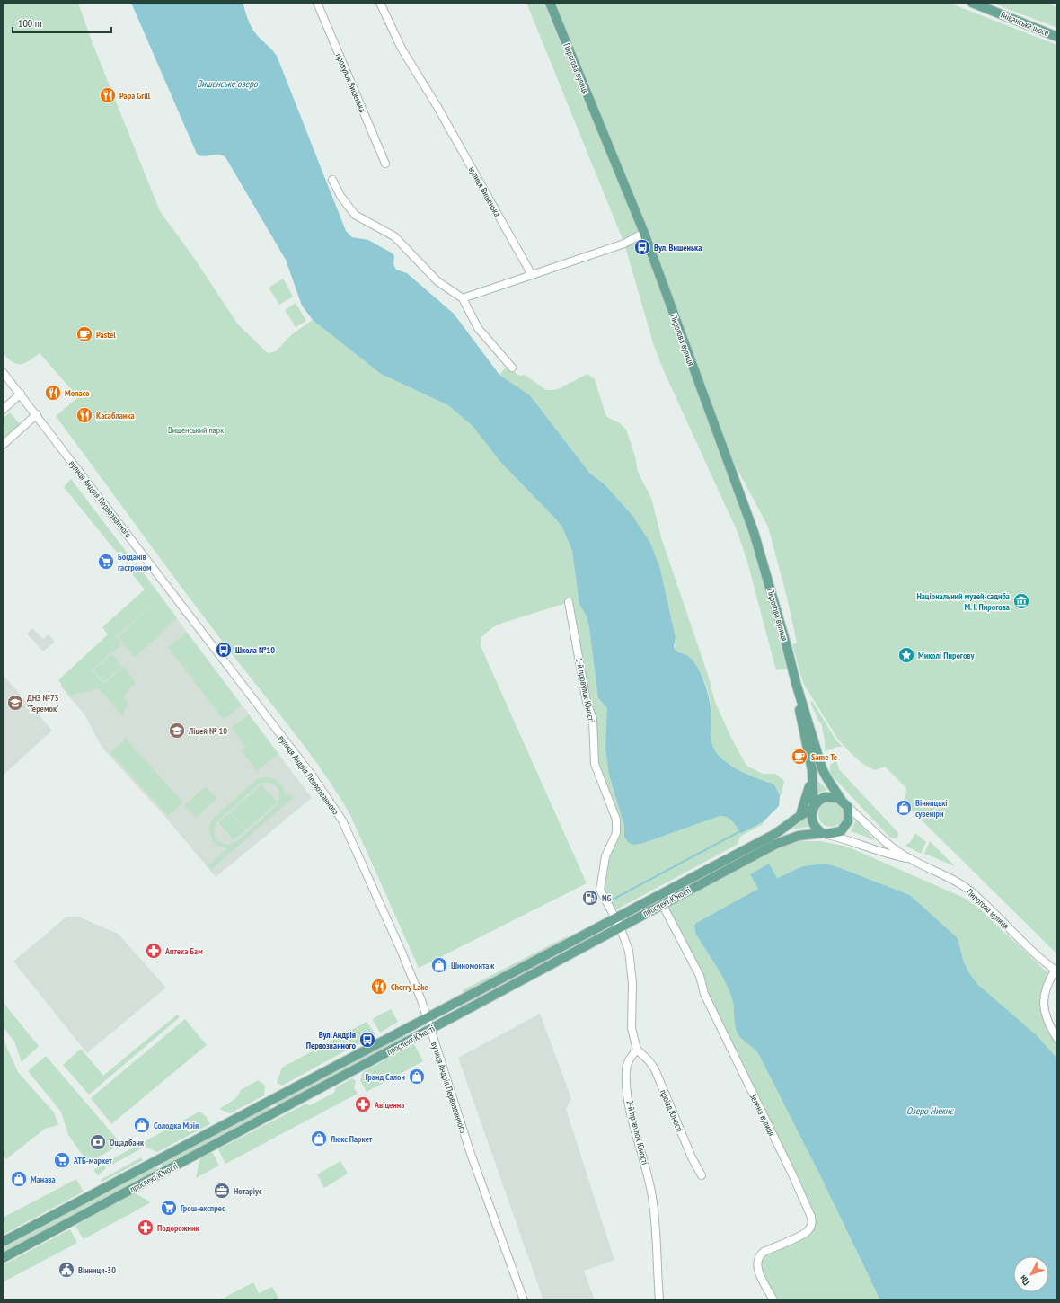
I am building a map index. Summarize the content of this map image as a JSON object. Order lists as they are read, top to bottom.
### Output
{
  "streets": {
    "main road": ["Гніванське шосе", "Пирогова вулиця", "проспект Юності"],
    "street": [
      "провулок Вишенька",
      "вулиця Вишенька",
      "вулиця Андрія Первозванного",
      "1-й провулок Юності",
      "проїзд Юності",
      "Зелена вулиця",
      "2-й провулок Юності"
    ]
  },
  "crossings": [
    ["Пирогова вулиця", "проспект Юності"],
    ["вулиця Андрія Первозванного", "проспект Юності"],
    ["1-й провулок Юності", "проспект Юності"],
    ["проспект Юності", "Зелена вулиця"],
    ["проїзд Юності", "2-й провулок Юності"]
  ],
  "water": ["Вишенське озеро", "Озеро Нижнє"],
  "parks": ["Вишенський парк"],
  "places": {
    "restaurant": [
      "Papa Grill",
      "Monaco",
      "Касабланка",
      "Cherry Lake"
    ],
    "bus stop": ["Вул. Вишенька", "Школа №10", "Вул. Андрія Первозванного"],
    "cafe": ["Pastel", "Same Te"],
    "supermarket": ["Богданів гастроном", "АТБ-маркет", "Грош-експрес"],
    "museum": ["Національний музей-садиба М. І. Пирогова"],
    "place": ["Миколі Пирогову"],
    "school or university": ["ДНЗ №73 'Теремок'", "Ліцей № 10"],
    "shop": [
      "Вінницькі сувеніри",
      "Шиномонтаж",
      "Гранд Салон",
      "Солодка Мрія",
      "Люкс Паркет",
      "Манава"
    ],
    "fuel station": ["NG"],
    "pharmacy": ["Аптека Бам", "Авіценна", "Подорожник"],
    "bank": ["Ощадбанк"],
    "office": ["Нотаріус"],
    "public building": ["Вінниця-30"]
  },
  "scale_bar": "100 m",
  "north": "bottom left"
}
